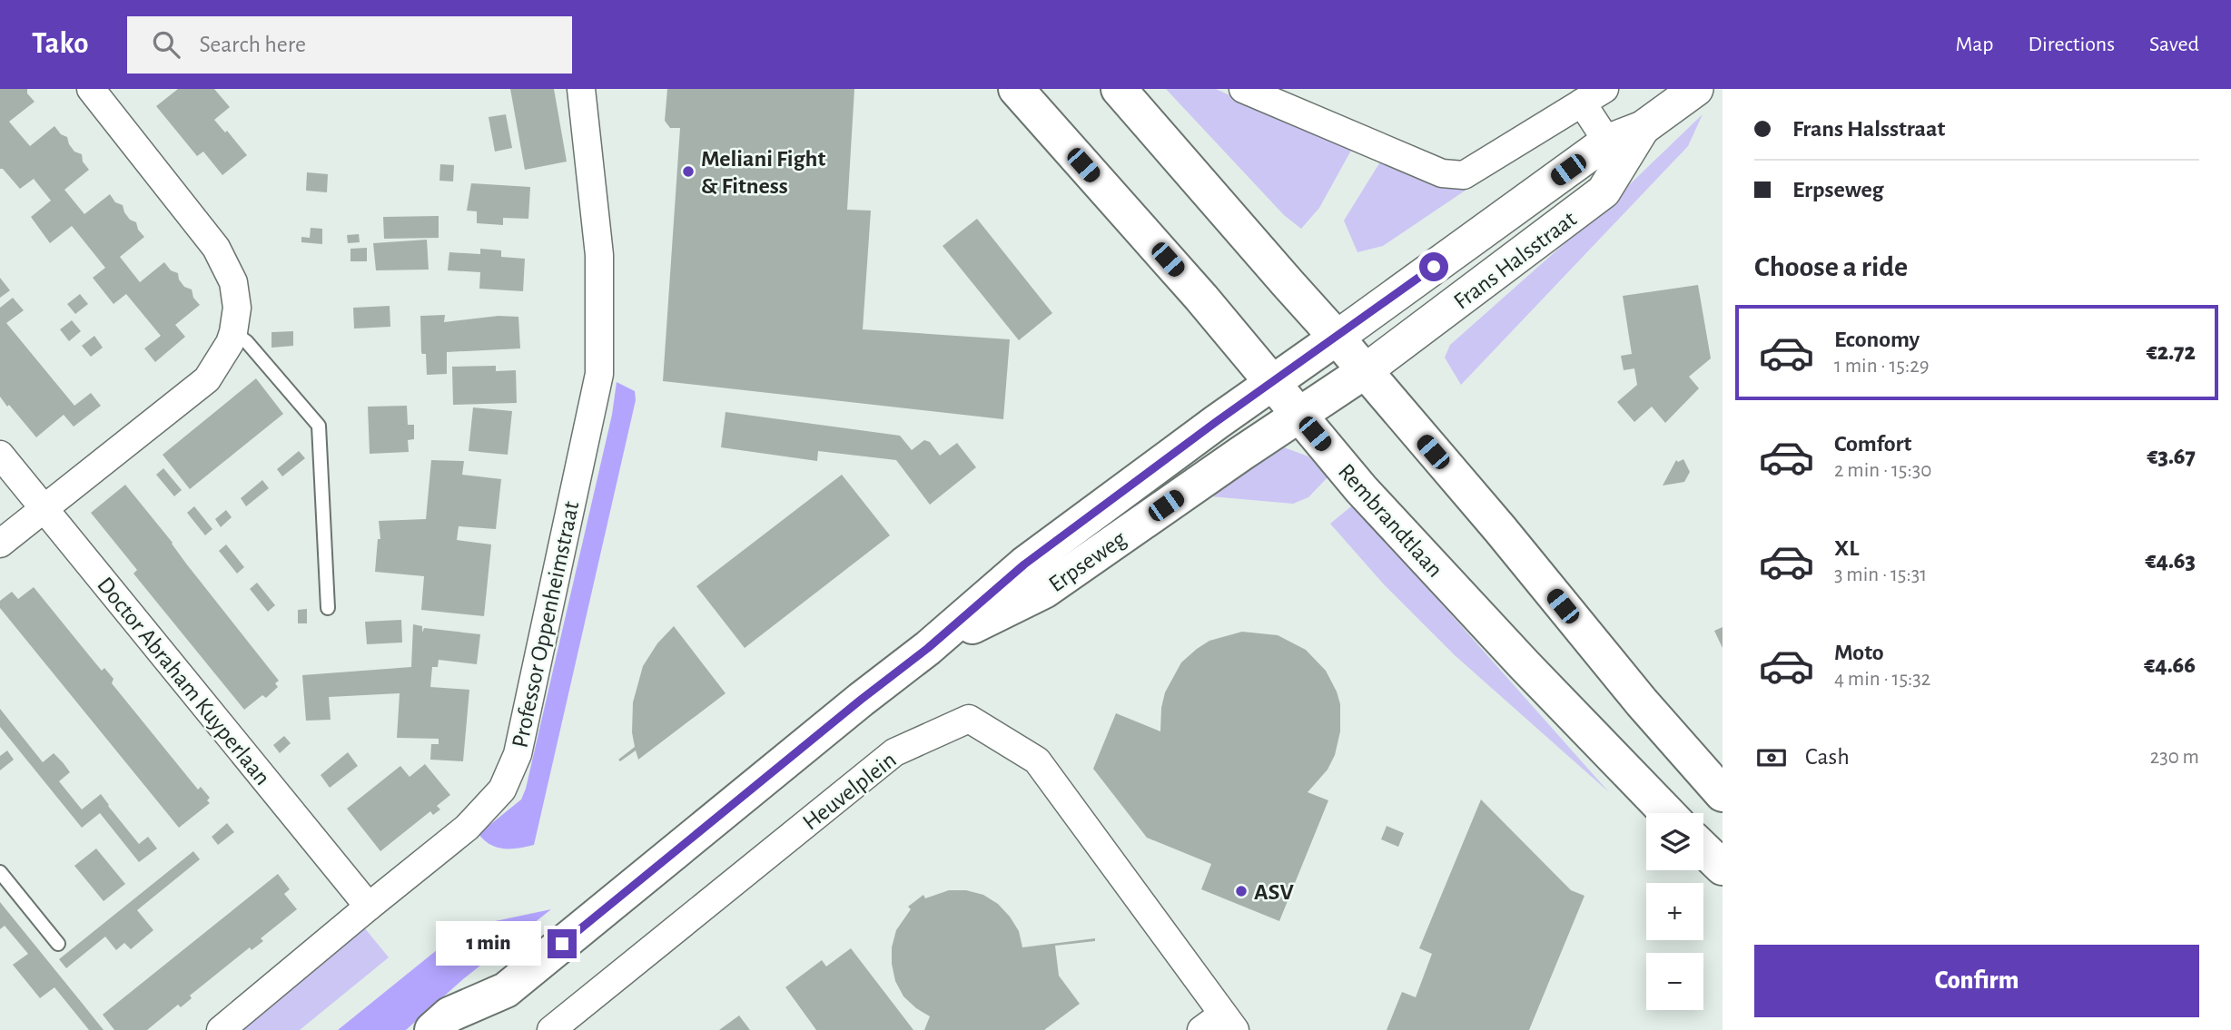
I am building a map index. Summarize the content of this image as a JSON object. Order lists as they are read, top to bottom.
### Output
{
  "streets": {
    "main road": ["Rembrandtlaan", "Erpseweg"],
    "street": [
      "Frans Halsstraat",
      "Professor Oppenheimstraat",
      "Doctor Abraham Kuyperlaan",
      "Heuvelplein"
    ]
  },
  "crossings": [
    ["Frans Halsstraat", "Erpseweg"],
    ["Rembrandtlaan", "Erpseweg"],
    ["Professor Oppenheimstraat", "Doctor Abraham Kuyperlaan"]
  ],
  "places": ["Meliani Fight & Fitness", "ASV"],
  "page": {
    "header": "Tako",
    "search": "Search here",
    "nav": ["Map", "Directions", "Saved"],
    "banner": ["Frans Halsstraat", "Erpseweg"],
    "heading": "Choose a ride",
    "list": [
      {
        "name": "Economy",
        "note": "1 min · 15:29",
        "value": "€2.72"
      },
      {
        "name": "Comfort",
        "note": "2 min · 15:30",
        "value": "€3.67"
      },
      {
        "name": "XL",
        "note": "3 min · 15:31",
        "value": "€4.63"
      },
      {
        "name": "Moto",
        "note": "4 min · 15:32",
        "value": "€4.66"
      }
    ],
    "pay": ["Cash", "230 m"],
    "map_buttons": ["+", "−"],
    "bubble": "1 min",
    "buttons": "Confirm"
  }
}
